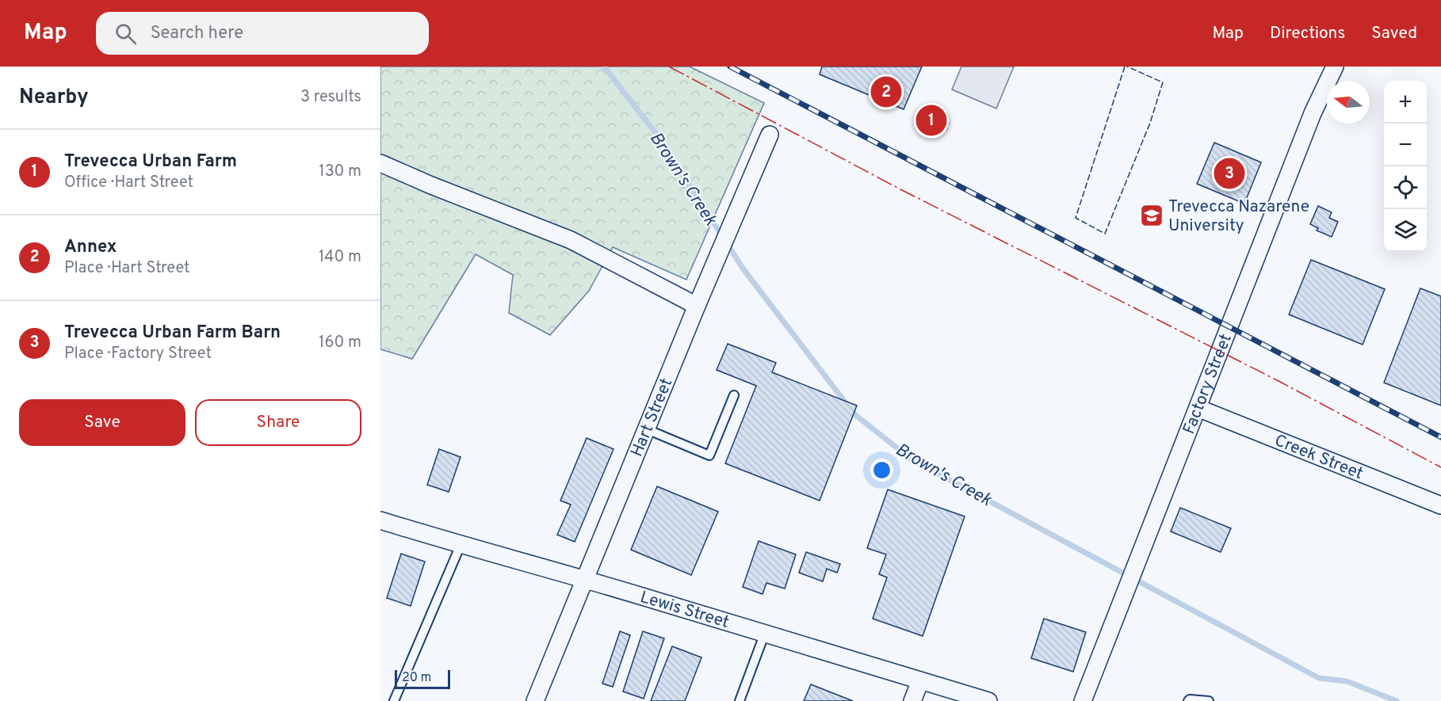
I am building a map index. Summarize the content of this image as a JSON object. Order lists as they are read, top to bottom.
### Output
{
  "streets": {
    "street": [
      "Factory Street",
      "Hart Street",
      "Creek Street",
      "Lewis Street"
    ]
  },
  "crossings": [
    ["Factory Street", "Creek Street"],
    ["Hart Street", "Lewis Street"]
  ],
  "water": ["Brown's Creek"],
  "places": {
    "school or university": ["Trevecca Nazarene University"]
  },
  "scale_bar": "20 m",
  "north": "left",
  "page": {
    "header": "Map",
    "search": "Search here",
    "nav": ["Map", "Directions", "Saved"],
    "heading": ["Nearby", "3 results"],
    "pins": ["2", "1", "3"],
    "map_buttons": ["+", "−"],
    "list": [
      {
        "mark": "1",
        "name": "Trevecca Urban Farm",
        "note": "Office · Hart Street",
        "value": "130 m"
      },
      {
        "mark": "2",
        "name": "Annex",
        "note": "Place · Hart Street",
        "value": "140 m"
      },
      {
        "mark": "3",
        "name": "Trevecca Urban Farm Barn",
        "note": "Place · Factory Street",
        "value": "160 m"
      }
    ],
    "buttons": ["Save", "Share"],
    "scale": "20 m"
  }
}
